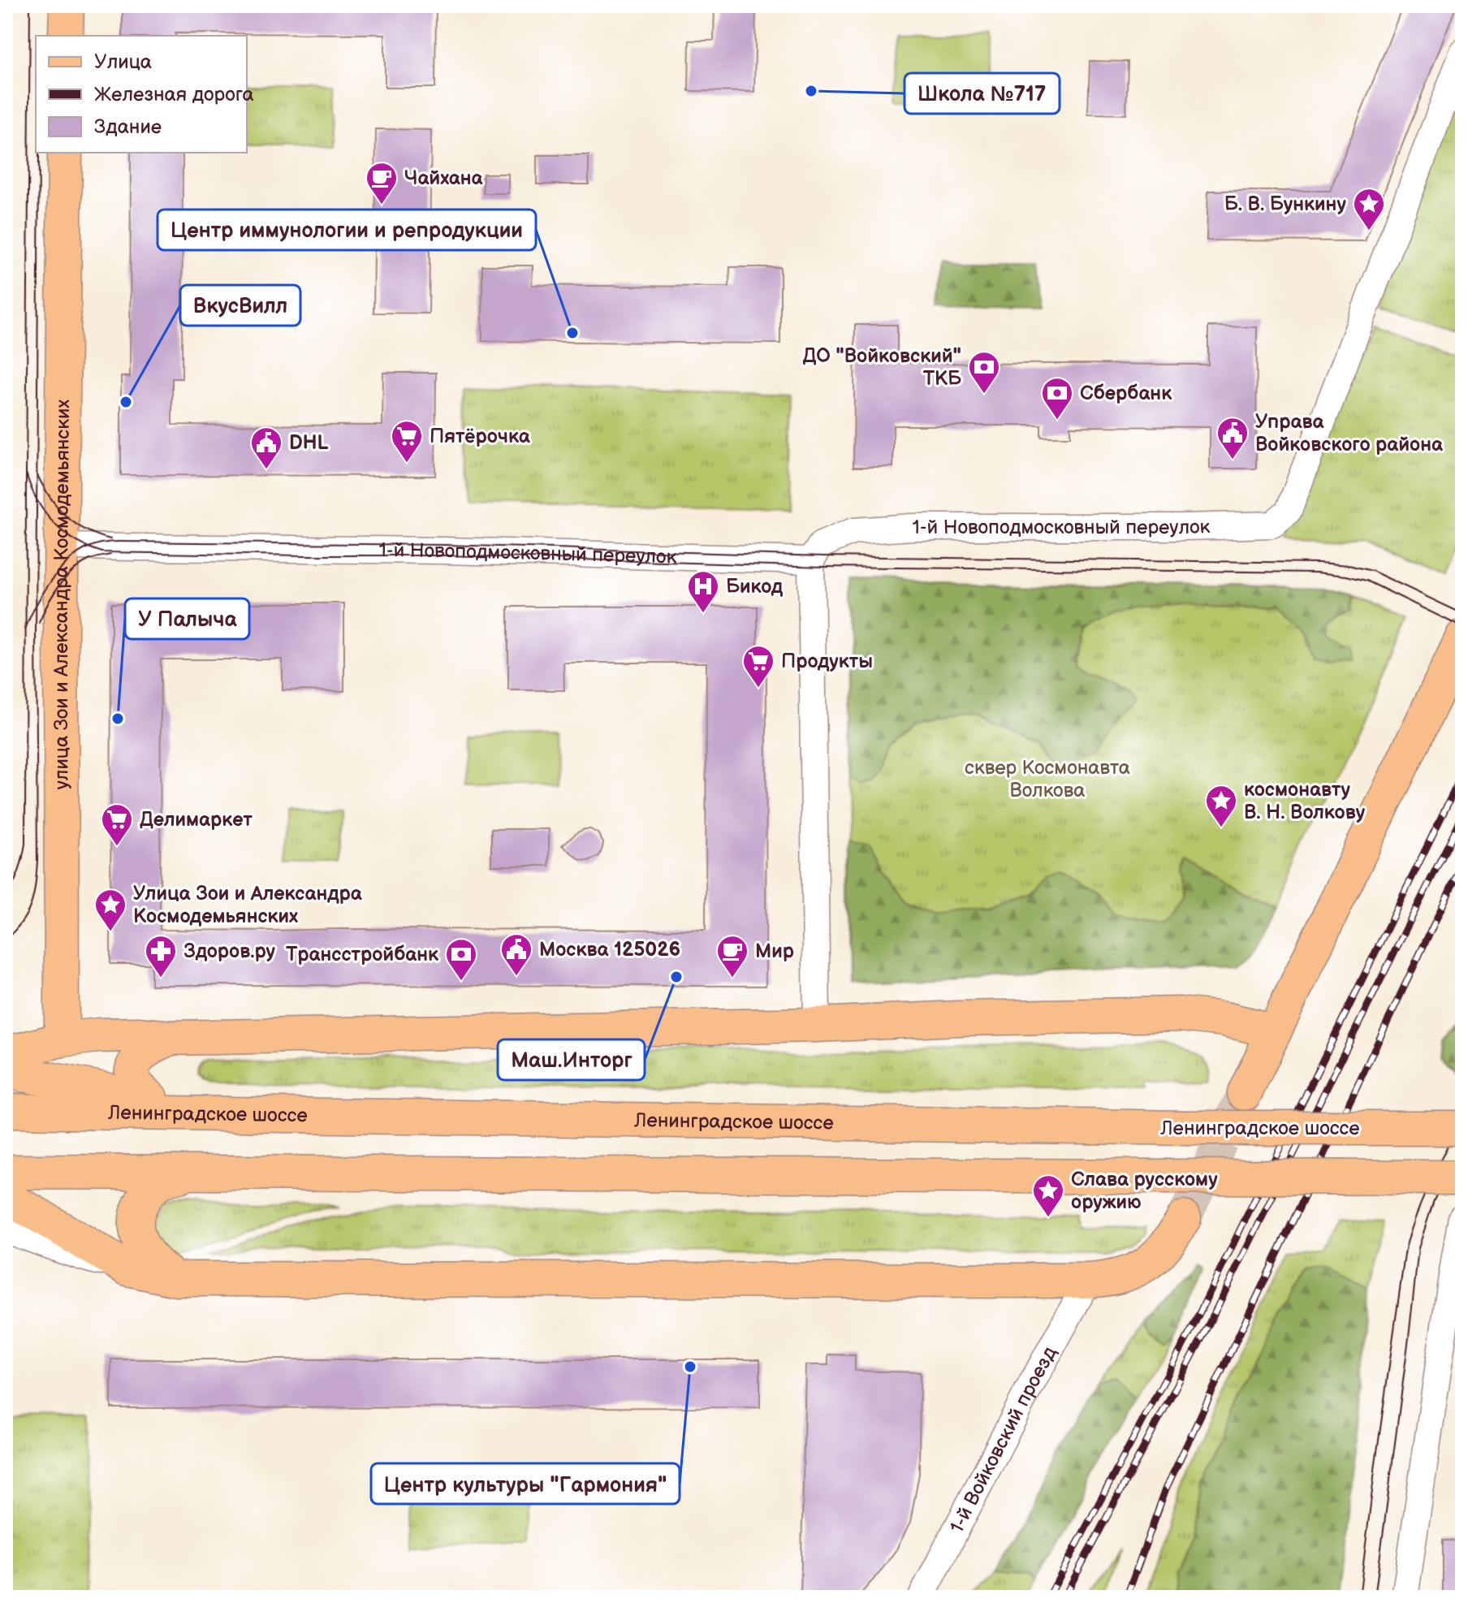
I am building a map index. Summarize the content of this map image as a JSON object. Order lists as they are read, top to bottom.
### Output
{
  "streets": {
    "main road": ["улица Зои и Александра Космодемьянских", "Ленинградское шоссе"],
    "street": ["1-й Новоподмосковный переулок", "1-й Войковский проезд"]
  },
  "crossings": [
    ["1-й Новоподмосковный переулок", "улица Зои и Александра Космодемьянских"]
  ],
  "parks": ["сквер Космонавта Волкова"],
  "places": {
    "other": [
      "Школа №717",
      "Центр иммунологии и репродукции",
      "ВкусВилл",
      "У Палыча",
      "Маш.Инторг",
      "Центр культуры \"Гармония\""
    ],
    "cafe": ["Чайхана", "Мир"],
    "place": [
      "Б. В. Бункину",
      "космонавту В. Н. Волкову",
      "Улица Зои и Александра Космодемьянских",
      "Слава русскому оружию"
    ],
    "bank": ["ДО \"Войковский\" ТКБ", "Сбербанк", "Трансстройбанк"],
    "public building": ["Управа Войковского района", "DHL", "Москва 125026"],
    "supermarket": ["Пятёрочка", "Продукты", "Делимаркет"],
    "hospital": ["Бикод"],
    "pharmacy": ["Здоров.ру"]
  },
  "legend": ["Улица", "Железная дорога", "Здание"]
}
